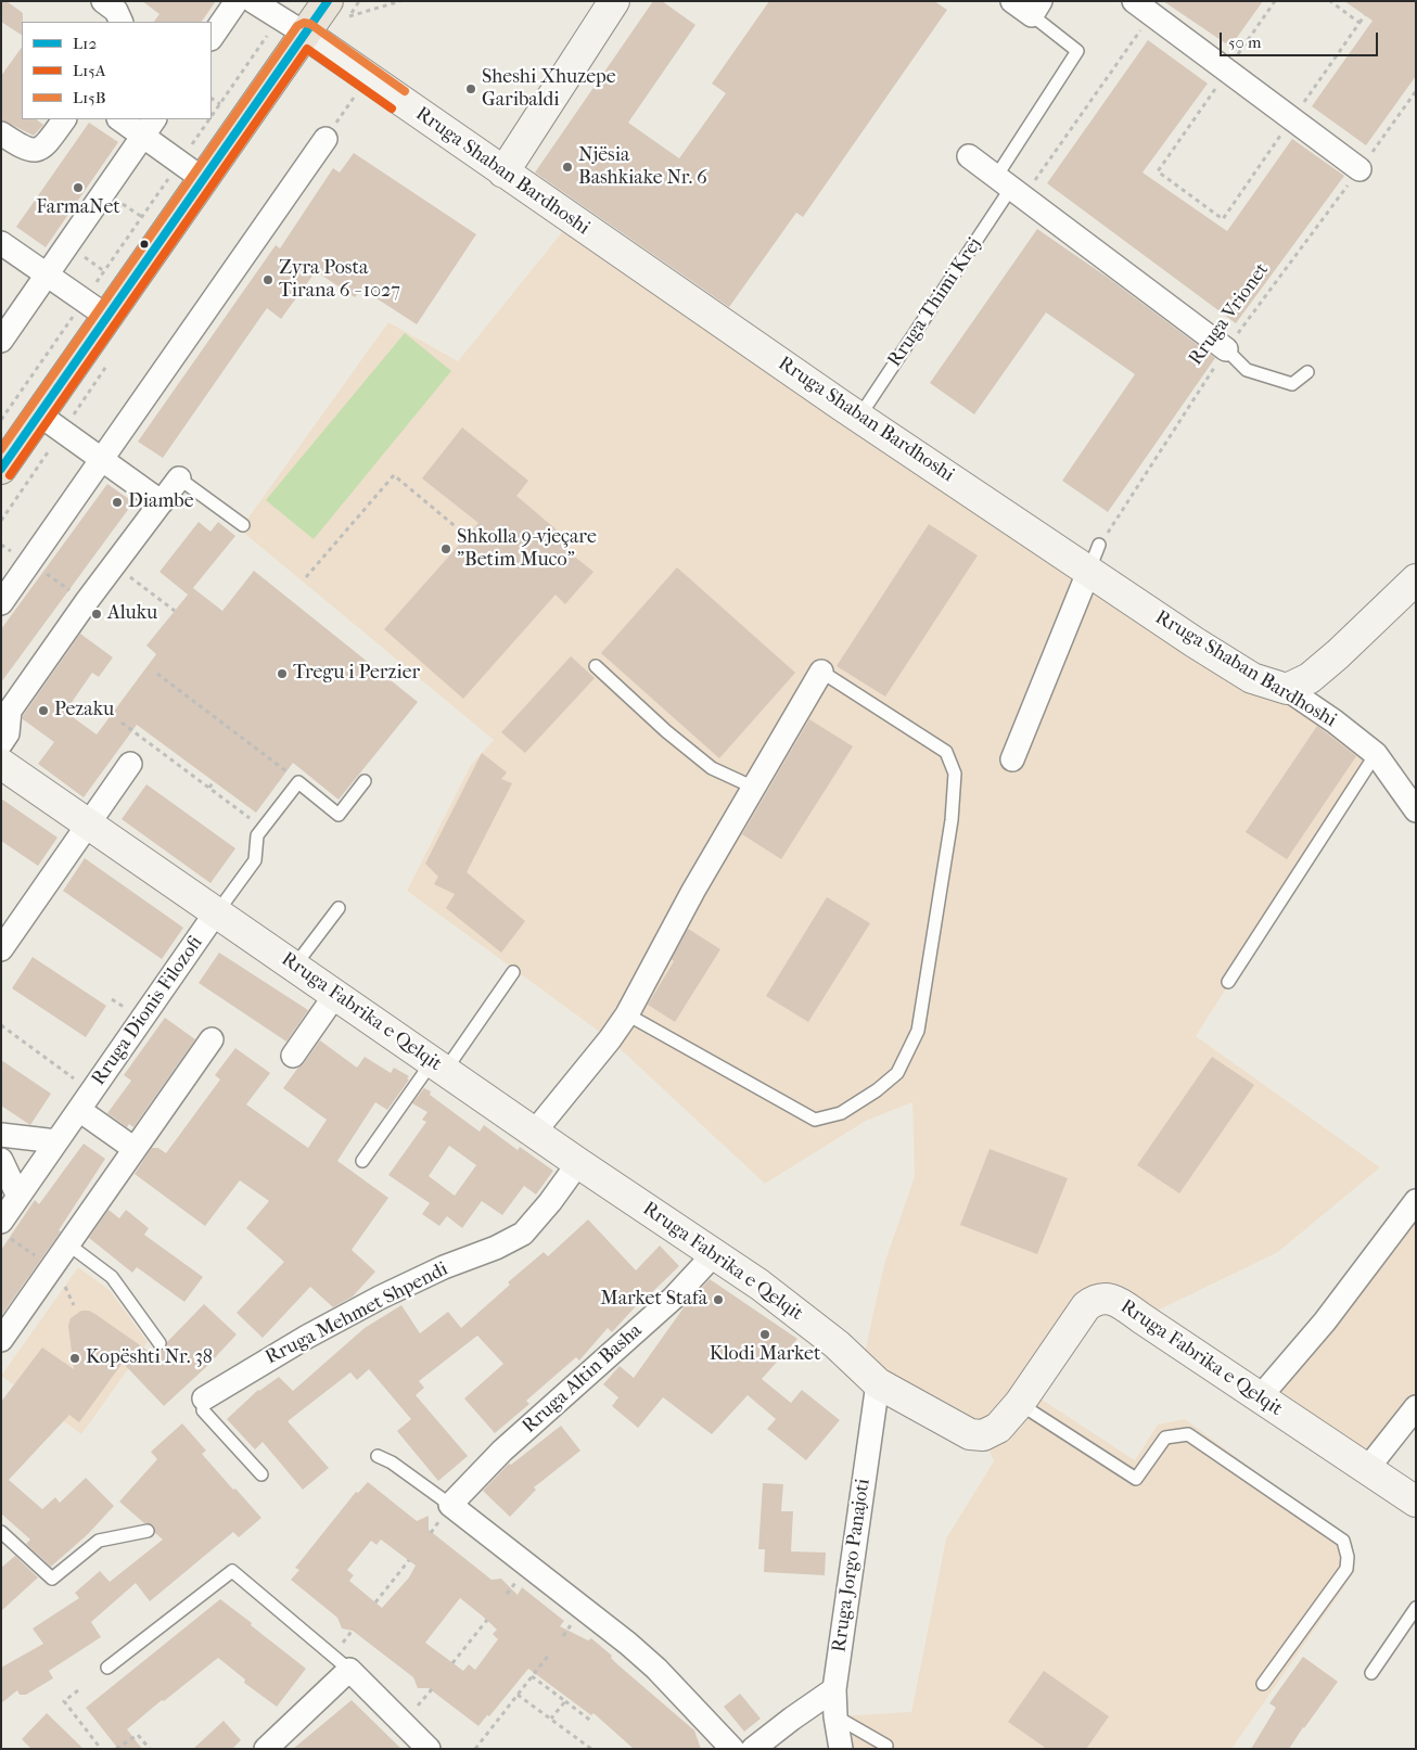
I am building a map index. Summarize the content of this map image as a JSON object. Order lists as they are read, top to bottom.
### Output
{
  "streets": {
    "street": [
      "Rruga Shaban Bardhoshi",
      "Rruga Dionis Filozofi",
      "Rruga Fabrika e Qelqit",
      "Rruga Mehmet Shpendi",
      "Rruga Altin Basha",
      "Rruga Jorgo Panajoti"
    ],
    "lane": ["Rruga Thimi Krej"],
    "path": ["Rruga Vrionet"]
  },
  "crossings": [
    ["Rruga Shaban Bardhoshi", "Rruga Thimi Krej"],
    ["Rruga Shaban Bardhoshi", "Rruga Vrionet"],
    ["Rruga Dionis Filozofi", "Rruga Fabrika e Qelqit"],
    ["Rruga Fabrika e Qelqit", "Rruga Mehmet Shpendi"],
    ["Rruga Fabrika e Qelqit", "Rruga Altin Basha"],
    ["Rruga Fabrika e Qelqit", "Rruga Jorgo Panajoti"]
  ],
  "places": [
    "Sheshi Xhuzepe Garibaldi",
    "Njësia Bashkiake Nr. 6",
    "FarmaNet",
    "Zyra Posta Tirana 6 - 1027",
    "Diambe",
    "Shkolla 9-vjeçare \"Betim Muco\"",
    "Aluku",
    "Tregu i Perzier",
    "Pezaku",
    "Market Stafa",
    "Klodi Market",
    "Kopështi Nr. 38"
  ],
  "lines": ["transit line L12", "transit line L15B", "transit line L15A"],
  "legend": ["L12", "L15A", "L15B"],
  "scale_bar": "50 m"
}
